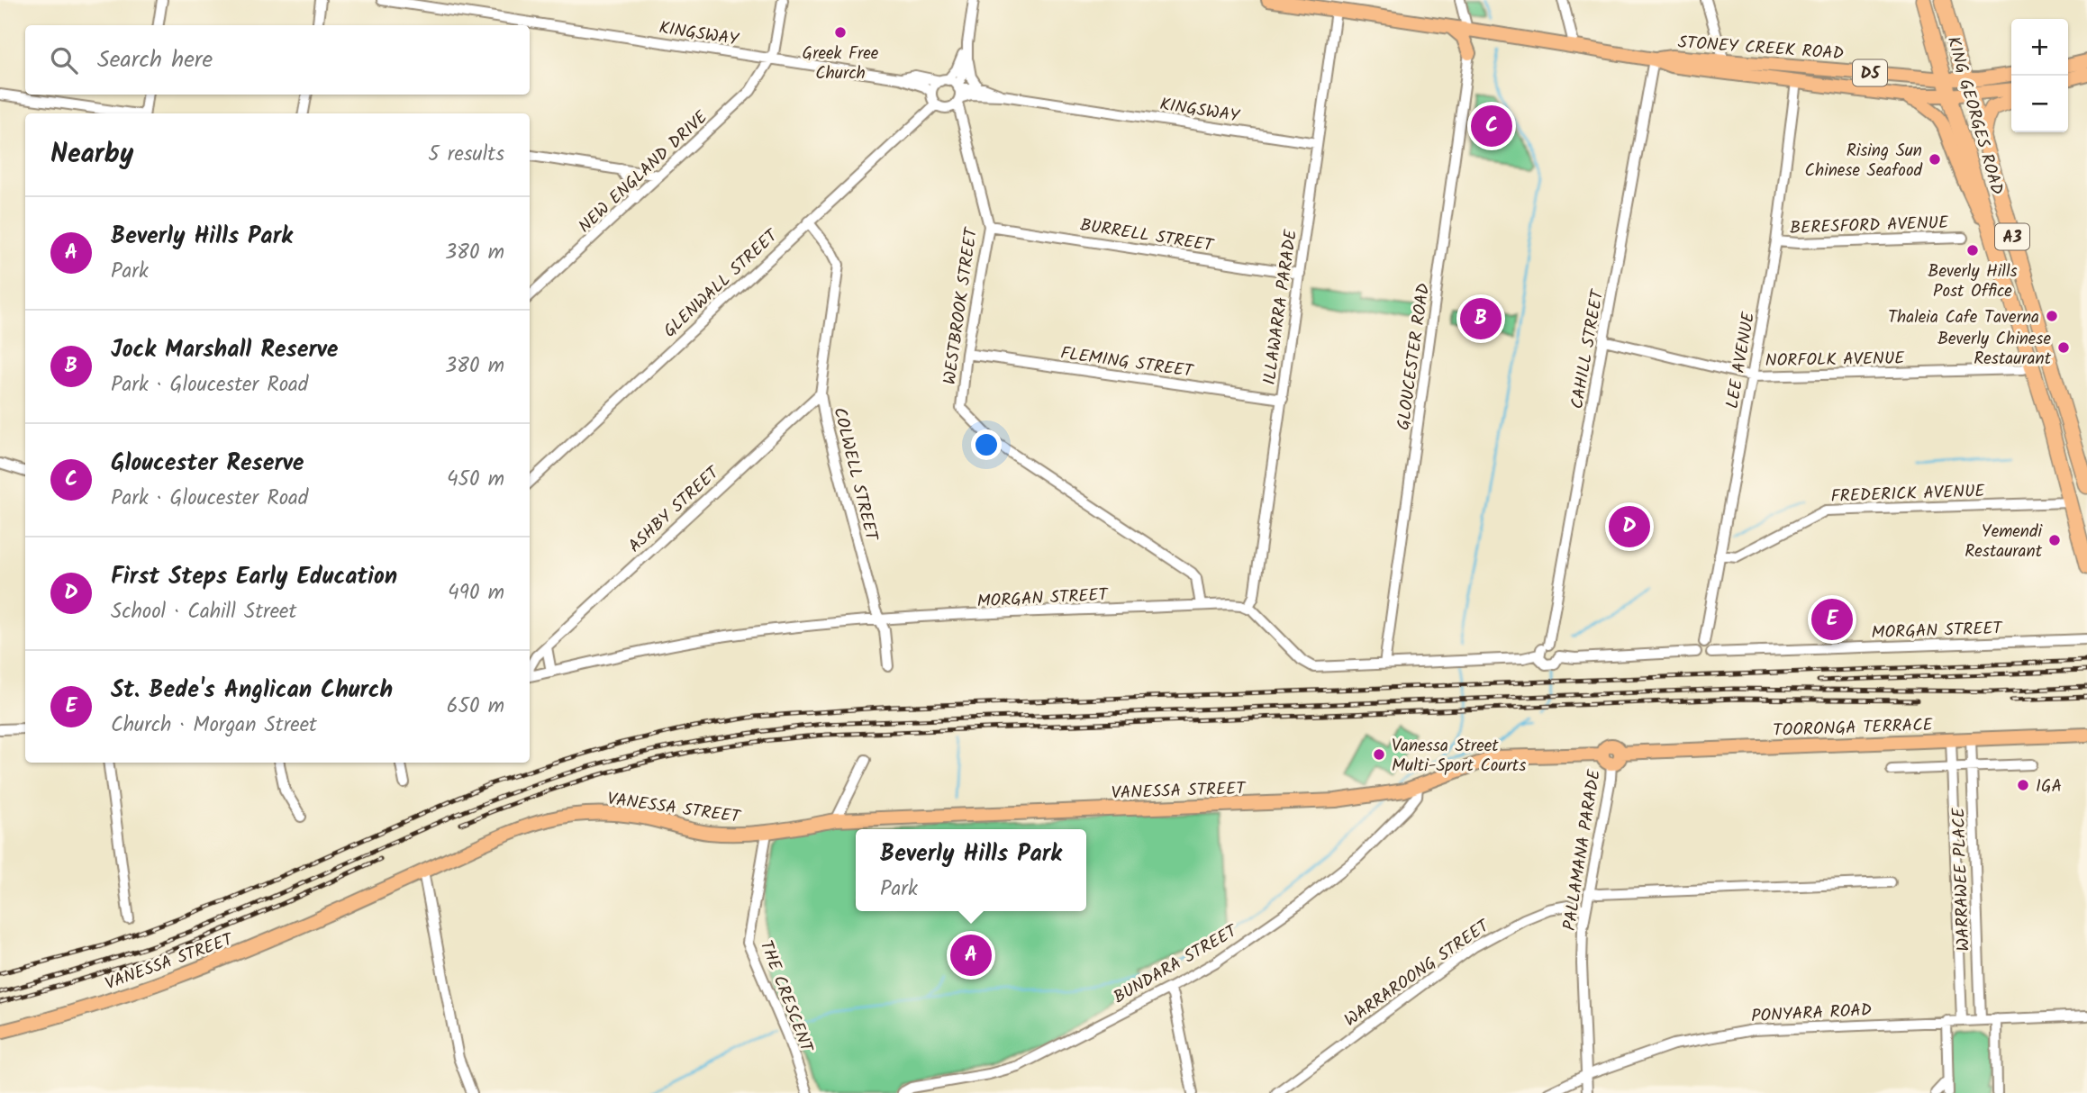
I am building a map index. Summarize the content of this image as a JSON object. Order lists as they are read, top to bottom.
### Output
{
  "streets": {
    "highway": ["KING GEORGES ROAD", "A3"],
    "main road": [
      "STONEY CREEK ROAD",
      "D5",
      "TOORONGA TERRACE",
      "VANESSA STREET"
    ],
    "street": [
      "KINGSWAY",
      "NEW ENGLAND DRIVE",
      "BERESFORD AVENUE",
      "BURRELL STREET",
      "GLENWALL STREET",
      "WESTBROOK STREET",
      "ILLAWARRA PARADE",
      "CAHILL STREET",
      "GLOUCESTER ROAD",
      "NORFOLK AVENUE",
      "LEE AVENUE",
      "FLEMING STREET",
      "COLWELL STREET",
      "FREDERICK AVENUE",
      "ASHBY STREET",
      "MORGAN STREET",
      "PALLAMANA PARADE",
      "WARRAWEE PLACE",
      "BUNDARA STREET",
      "WARRAROONG STREET",
      "THE CRESCENT",
      "PONYARA ROAD"
    ]
  },
  "crossings": [
    ["KINGSWAY", "NEW ENGLAND DRIVE"],
    ["KINGSWAY", "GLENWALL STREET"],
    ["KINGSWAY", "WESTBROOK STREET"],
    ["KINGSWAY", "ILLAWARRA PARADE"],
    ["STONEY CREEK ROAD", "KING GEORGES ROAD"],
    ["STONEY CREEK ROAD", "ILLAWARRA PARADE"],
    ["STONEY CREEK ROAD", "CAHILL STREET"],
    ["STONEY CREEK ROAD", "LEE AVENUE"],
    ["KING GEORGES ROAD", "NORFOLK AVENUE"],
    ["KING GEORGES ROAD", "FREDERICK AVENUE"],
    ["BERESFORD AVENUE", "LEE AVENUE"],
    ["BURRELL STREET", "WESTBROOK STREET"],
    ["BURRELL STREET", "ILLAWARRA PARADE"],
    ["GLENWALL STREET", "WESTBROOK STREET"],
    ["GLENWALL STREET", "COLWELL STREET"],
    ["WESTBROOK STREET", "FLEMING STREET"],
    ["WESTBROOK STREET", "MORGAN STREET"],
    ["ILLAWARRA PARADE", "FLEMING STREET"],
    ["ILLAWARRA PARADE", "MORGAN STREET"],
    ["CAHILL STREET", "NORFOLK AVENUE"],
    ["NORFOLK AVENUE", "LEE AVENUE"],
    ["LEE AVENUE", "FREDERICK AVENUE"],
    ["LEE AVENUE", "MORGAN STREET"],
    ["COLWELL STREET", "ASHBY STREET"],
    ["COLWELL STREET", "MORGAN STREET"],
    ["TOORONGA TERRACE", "PALLAMANA PARADE"],
    ["TOORONGA TERRACE", "WARRAWEE PLACE"],
    ["VANESSA STREET", "BUNDARA STREET"],
    ["VANESSA STREET", "THE CRESCENT"],
    ["PALLAMANA PARADE", "WARRAROONG STREET"],
    ["PALLAMANA PARADE", "PONYARA ROAD"],
    ["WARRAWEE PLACE", "PONYARA ROAD"]
  ],
  "places": [
    "Greek Free Church",
    "Rising Sun Chinese Seafood",
    "Beverly Hills Post Office",
    "Thaleia Cafe Taverna",
    "Beverly Chinese Restaurant",
    "Yemendi Restaurant",
    "Vanessa Street Multi-Sport Courts",
    "IGA"
  ],
  "page": {
    "map_buttons": ["+", "−"],
    "search": "Search here",
    "pins": [
      "C",
      "B",
      "D",
      "E",
      "A"
    ],
    "heading": ["Nearby", "5 results"],
    "list": [
      {
        "mark": "A",
        "name": "Beverly Hills Park",
        "note": "Park",
        "value": "380 m"
      },
      {
        "mark": "B",
        "name": "Jock Marshall Reserve",
        "note": "Park · Gloucester Road",
        "value": "380 m"
      },
      {
        "mark": "C",
        "name": "Gloucester Reserve",
        "note": "Park · Gloucester Road",
        "value": "450 m"
      },
      {
        "mark": "D",
        "name": "First Steps Early Education",
        "note": "School · Cahill Street",
        "value": "490 m"
      },
      {
        "mark": "E",
        "name": "St. Bede's Anglican Church",
        "note": "Church · Morgan Street",
        "value": "650 m"
      }
    ],
    "popup": ["Beverly Hills Park", "Park"]
  }
}
